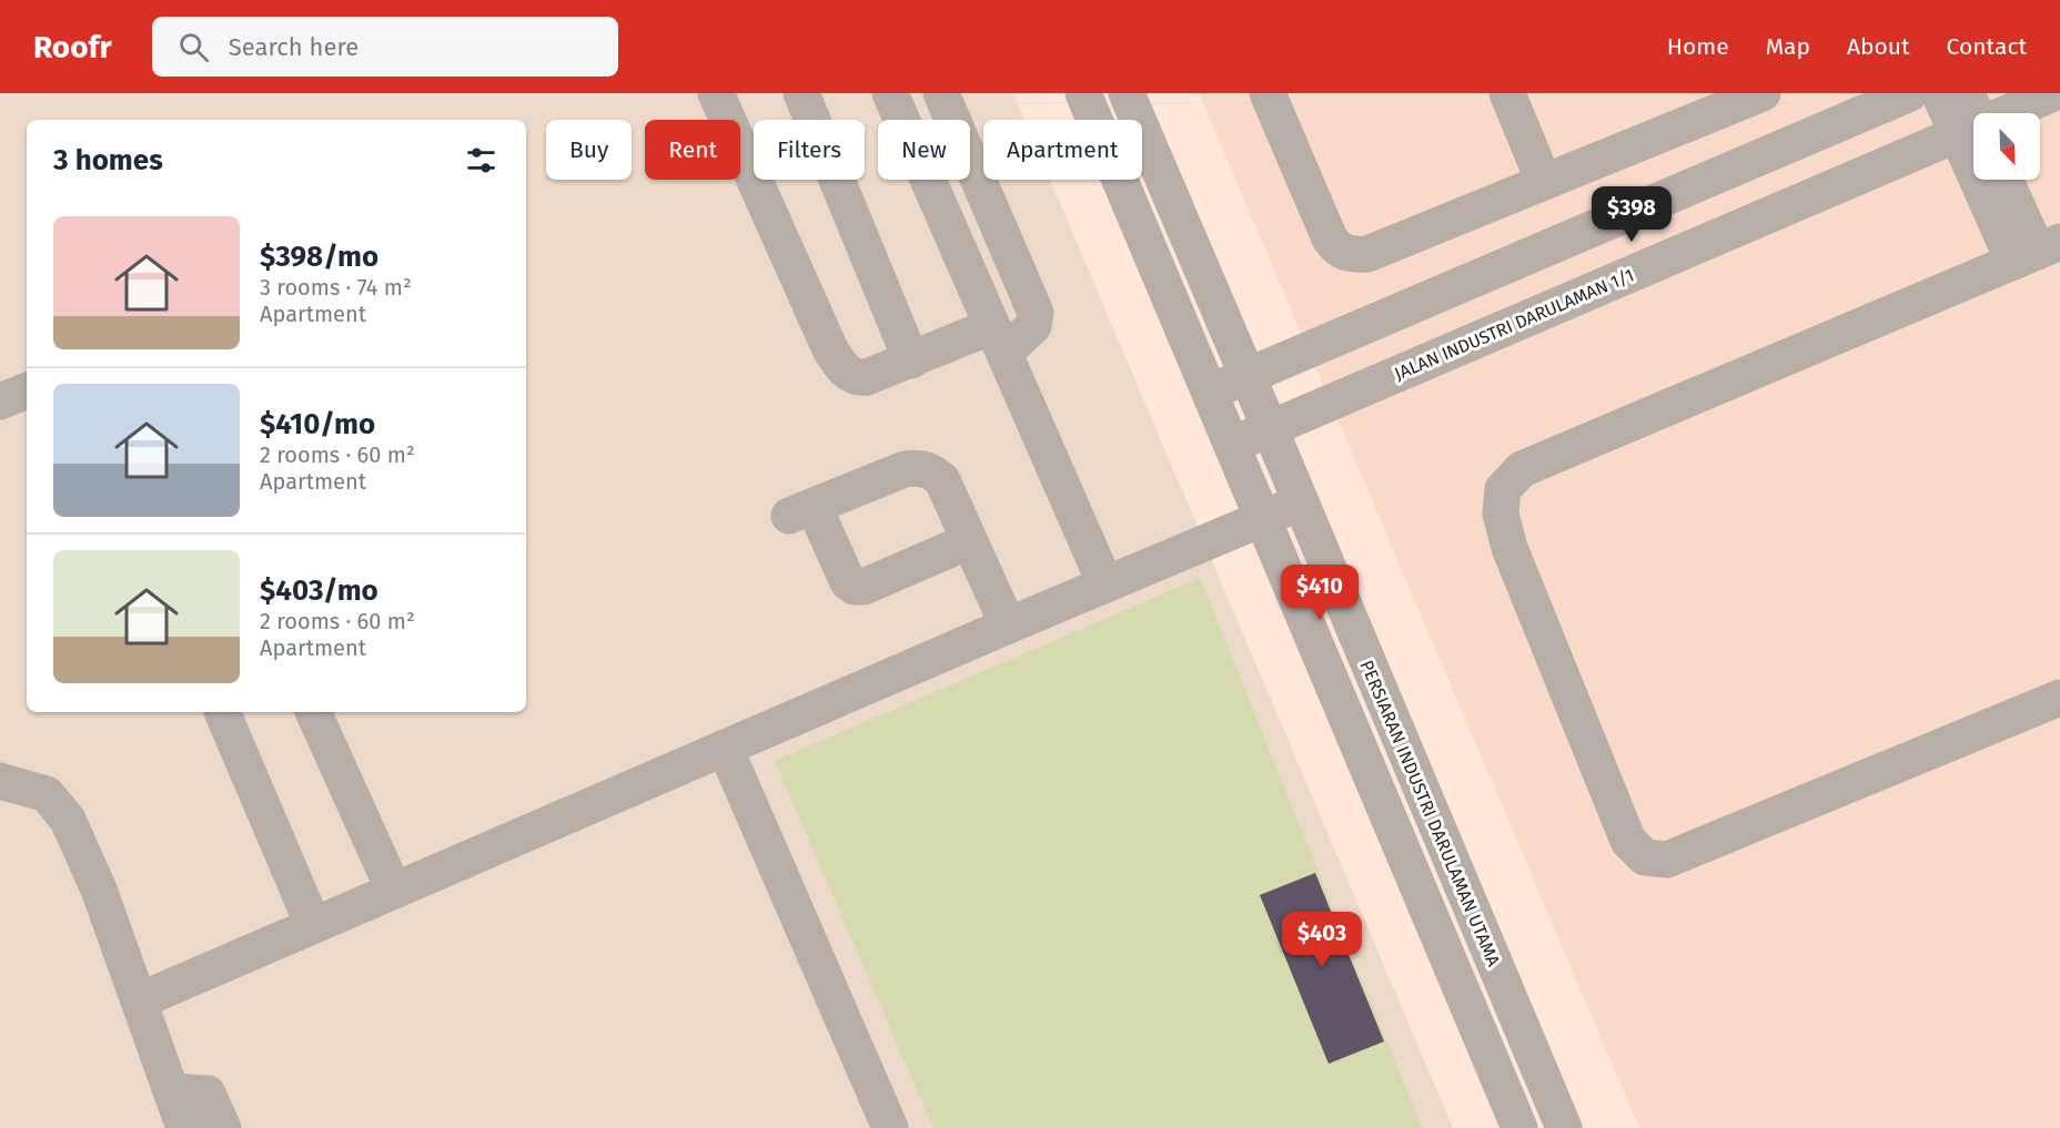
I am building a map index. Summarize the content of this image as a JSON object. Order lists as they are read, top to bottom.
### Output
{
  "streets": {
    "street": ["JALAN INDUSTRI DARULAMAN 1/1", "PERSIARAN INDUSTRI DARULAMAN UTAMA"]
  },
  "crossings": [
    ["JALAN INDUSTRI DARULAMAN 1/1", "PERSIARAN INDUSTRI DARULAMAN UTAMA"]
  ],
  "north": "bottom right",
  "page": {
    "header": "Roofr",
    "search": "Search here",
    "nav": [
      "Home",
      "Map",
      "About",
      "Contact"
    ],
    "chip": [
      "Buy",
      "Rent",
      "Filters",
      "New",
      "Apartment"
    ],
    "heading": "3 homes",
    "price": ["$398", "$410", "$403"],
    "list": [
      {
        "name": "$398/mo",
        "note": "3 rooms · 74 m² · Apartment"
      },
      {
        "name": "$410/mo",
        "note": "2 rooms · 60 m² · Apartment"
      },
      {
        "name": "$403/mo",
        "note": "2 rooms · 60 m² · Apartment"
      }
    ]
  }
}
